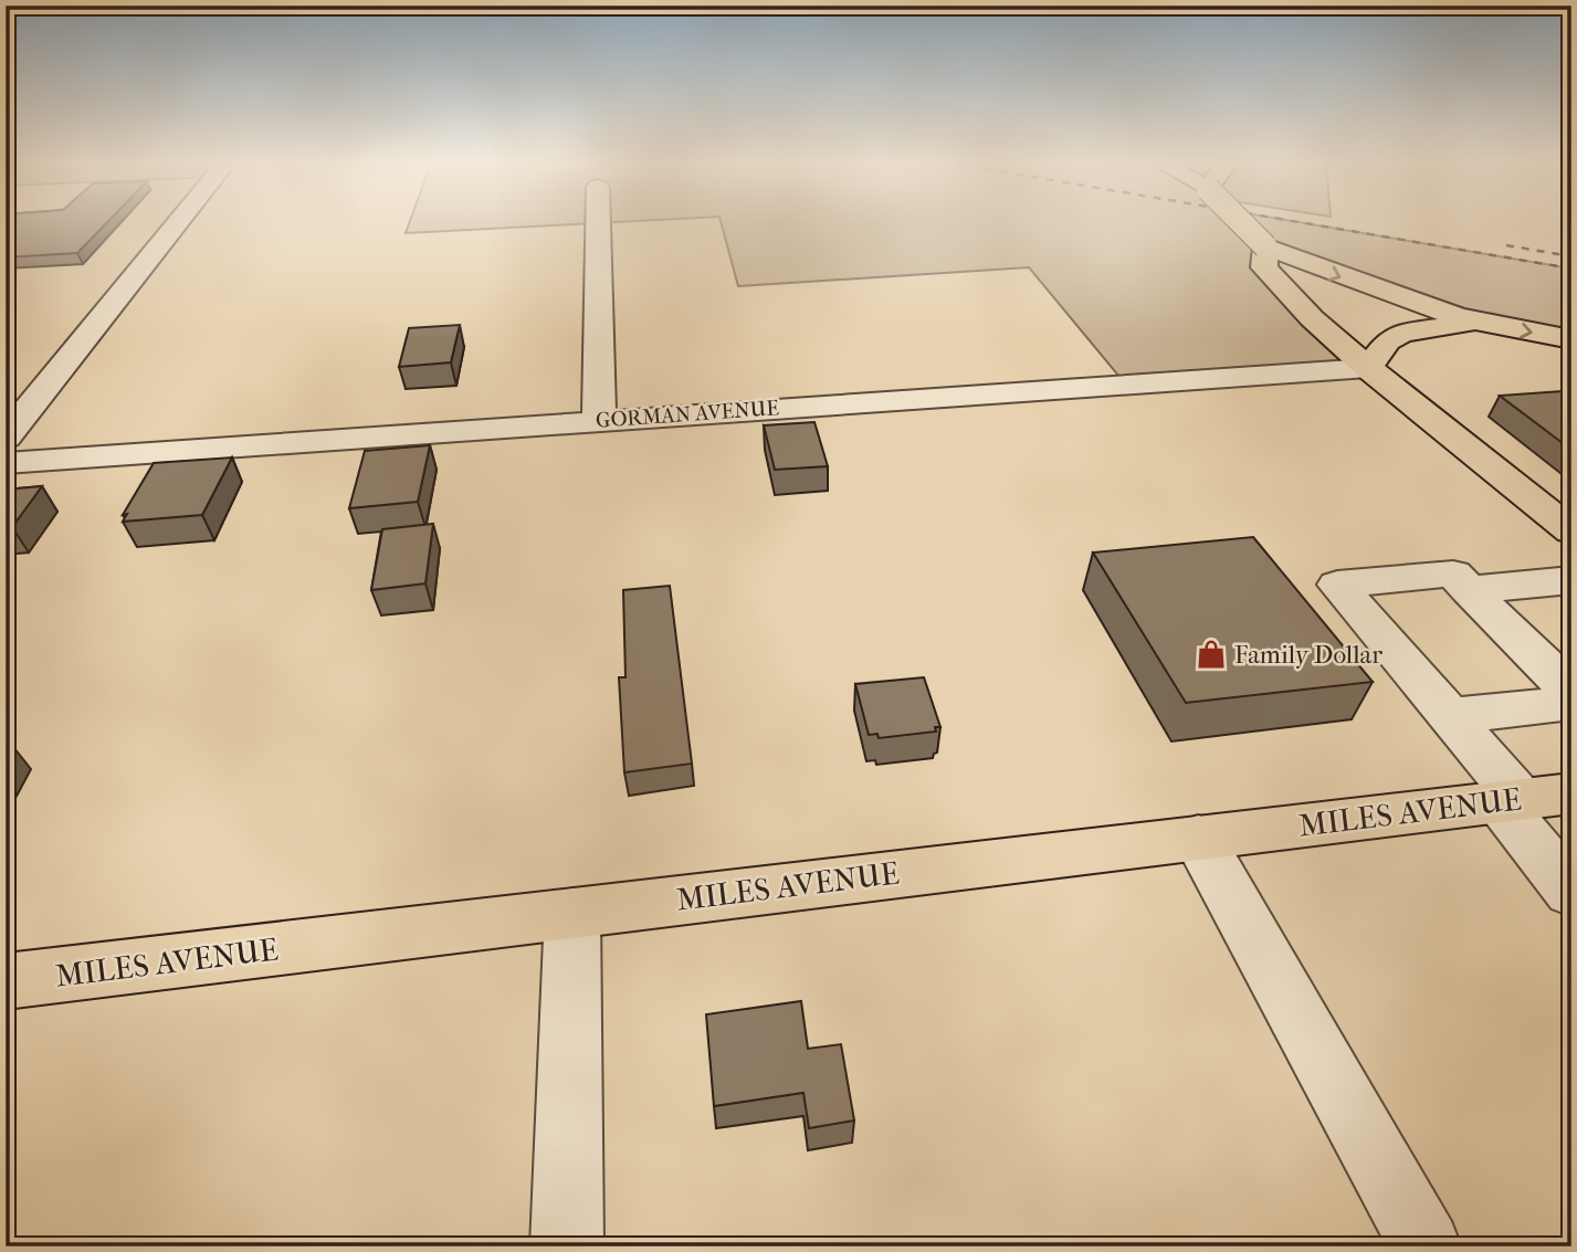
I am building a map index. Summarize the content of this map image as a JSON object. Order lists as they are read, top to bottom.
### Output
{
  "streets": {
    "main road": ["MILES AVENUE"],
    "street": ["GORMAN AVENUE"]
  },
  "places": {
    "shop": ["Family Dollar"]
  }
}
